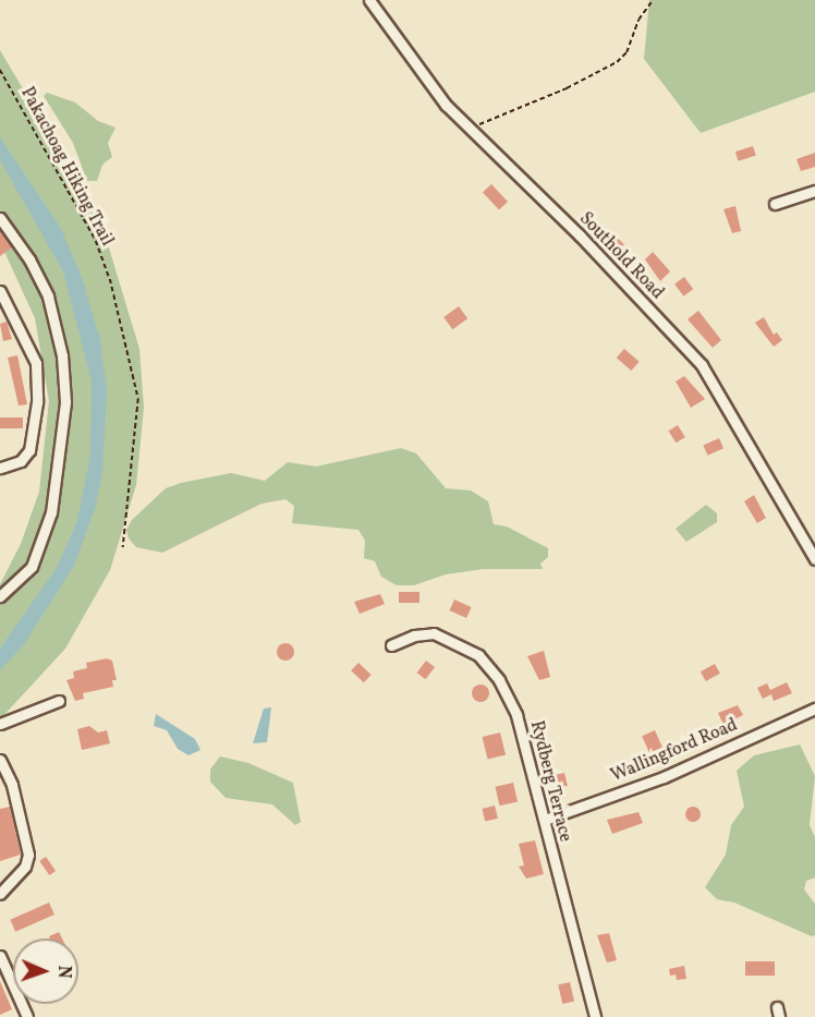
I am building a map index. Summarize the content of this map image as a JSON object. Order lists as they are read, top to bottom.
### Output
{
  "streets": {
    "street": ["Southold Road", "Wallingford Road", "Rydberg Terrace"],
    "path": ["Pakachoag Hiking Trail"]
  },
  "crossings": [
    ["Wallingford Road", "Rydberg Terrace"]
  ],
  "north": "right"
}
